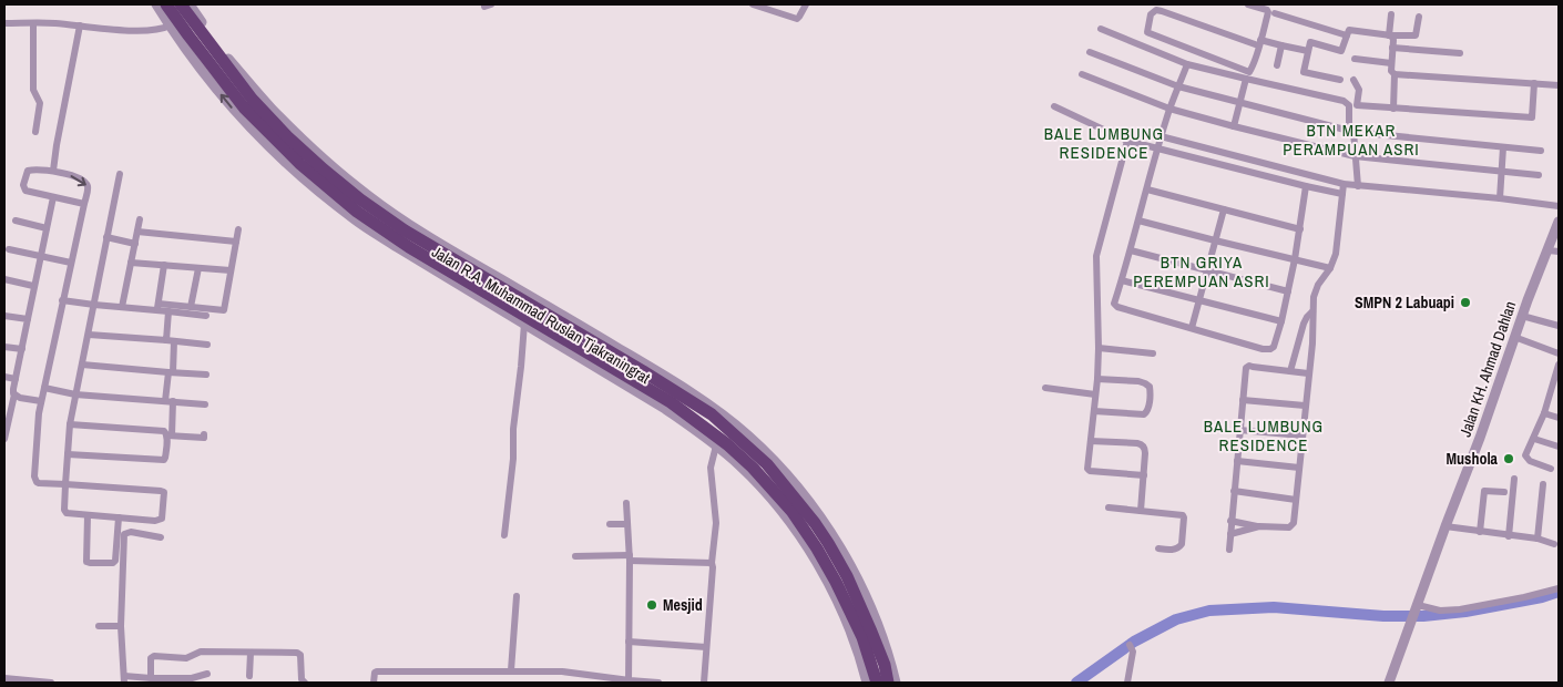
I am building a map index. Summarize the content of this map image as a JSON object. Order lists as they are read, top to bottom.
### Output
{
  "streets": {
    "highway": ["Jalan R.A. Muhammad Ruslan Tjakraningrat"],
    "street": ["Jalan KH. Ahmad Dahlan"]
  },
  "districts": [
    "BTN MEKAR PERAMPUAN ASRI",
    "BALE LUMBUNG RESIDENCE",
    "BTN GRIYA PEREMPUAN ASRI",
    "BALE LUMBUNG RESIDENCE"
  ],
  "places": ["SMPN 2 Labuapi", "Mushola", "Mesjid"]
}
